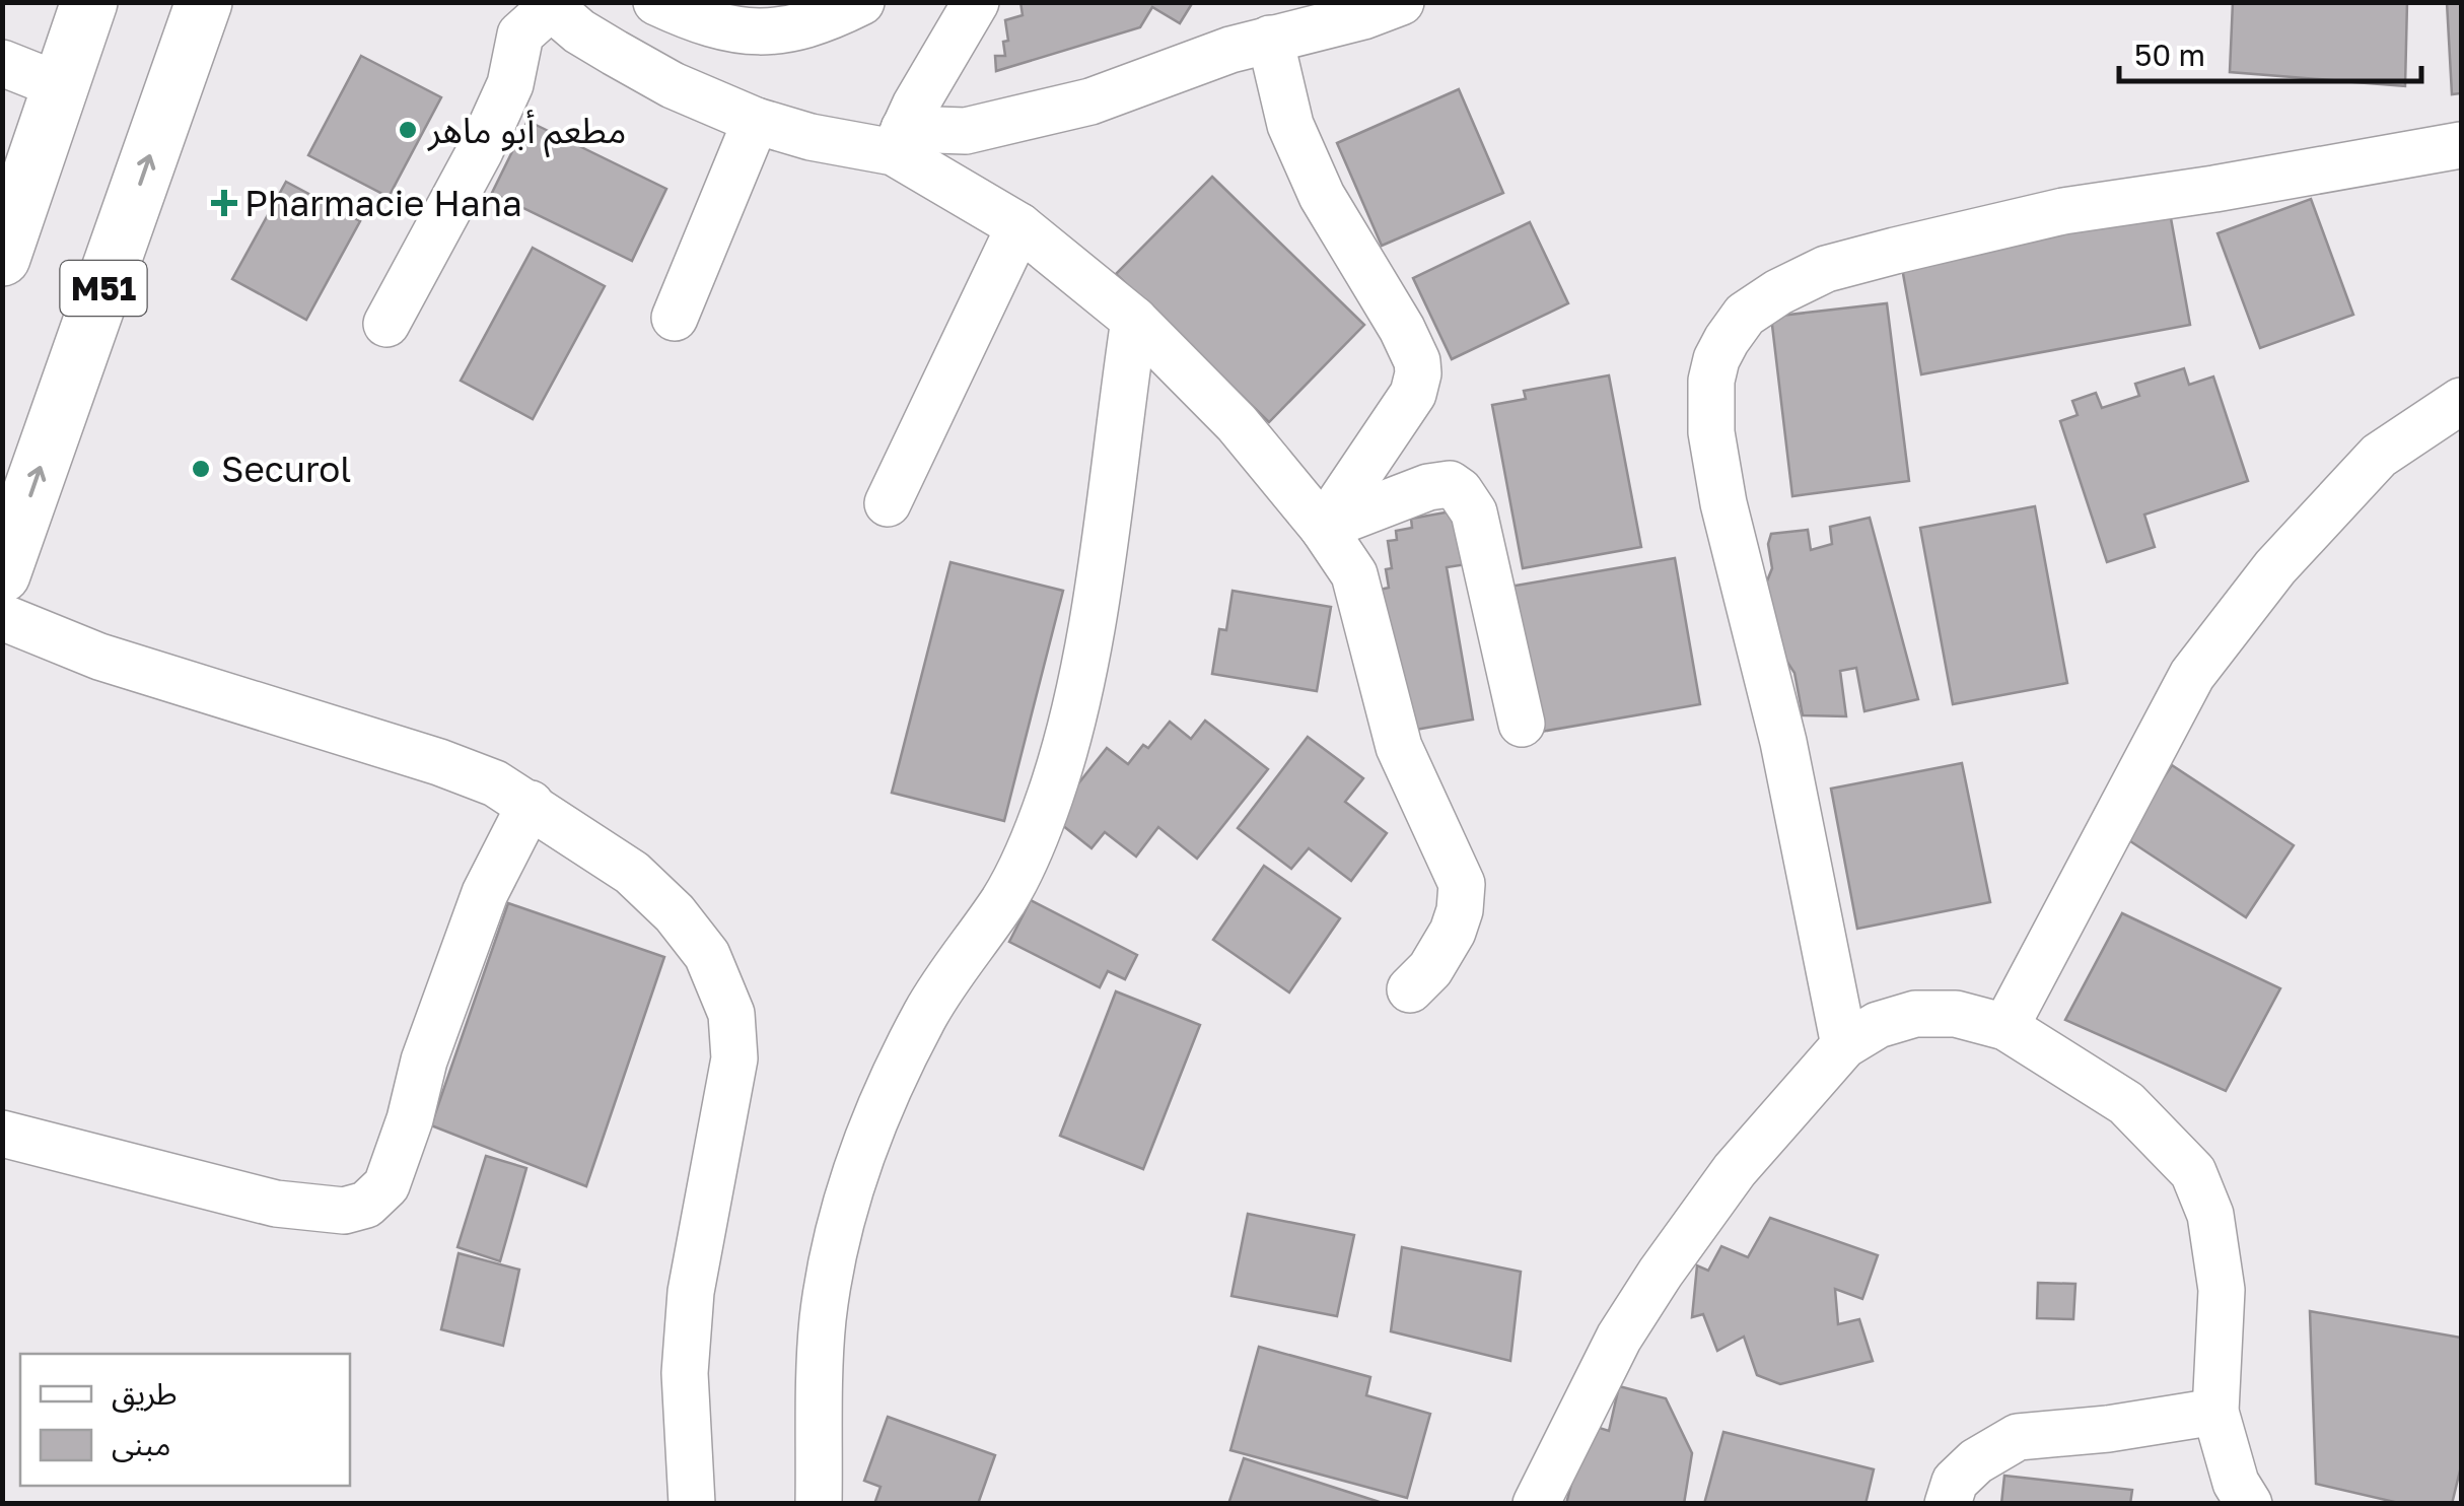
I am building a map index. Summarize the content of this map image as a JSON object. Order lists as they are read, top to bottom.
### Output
{
  "streets": {
    "highway": ["M51"]
  },
  "places": {
    "other": ["مطعم أبو ماهر", "Securol"],
    "health": ["Pharmacie Hana"]
  },
  "legend": ["طريق", "مبنى"],
  "scale_bar": "50 m"
}
